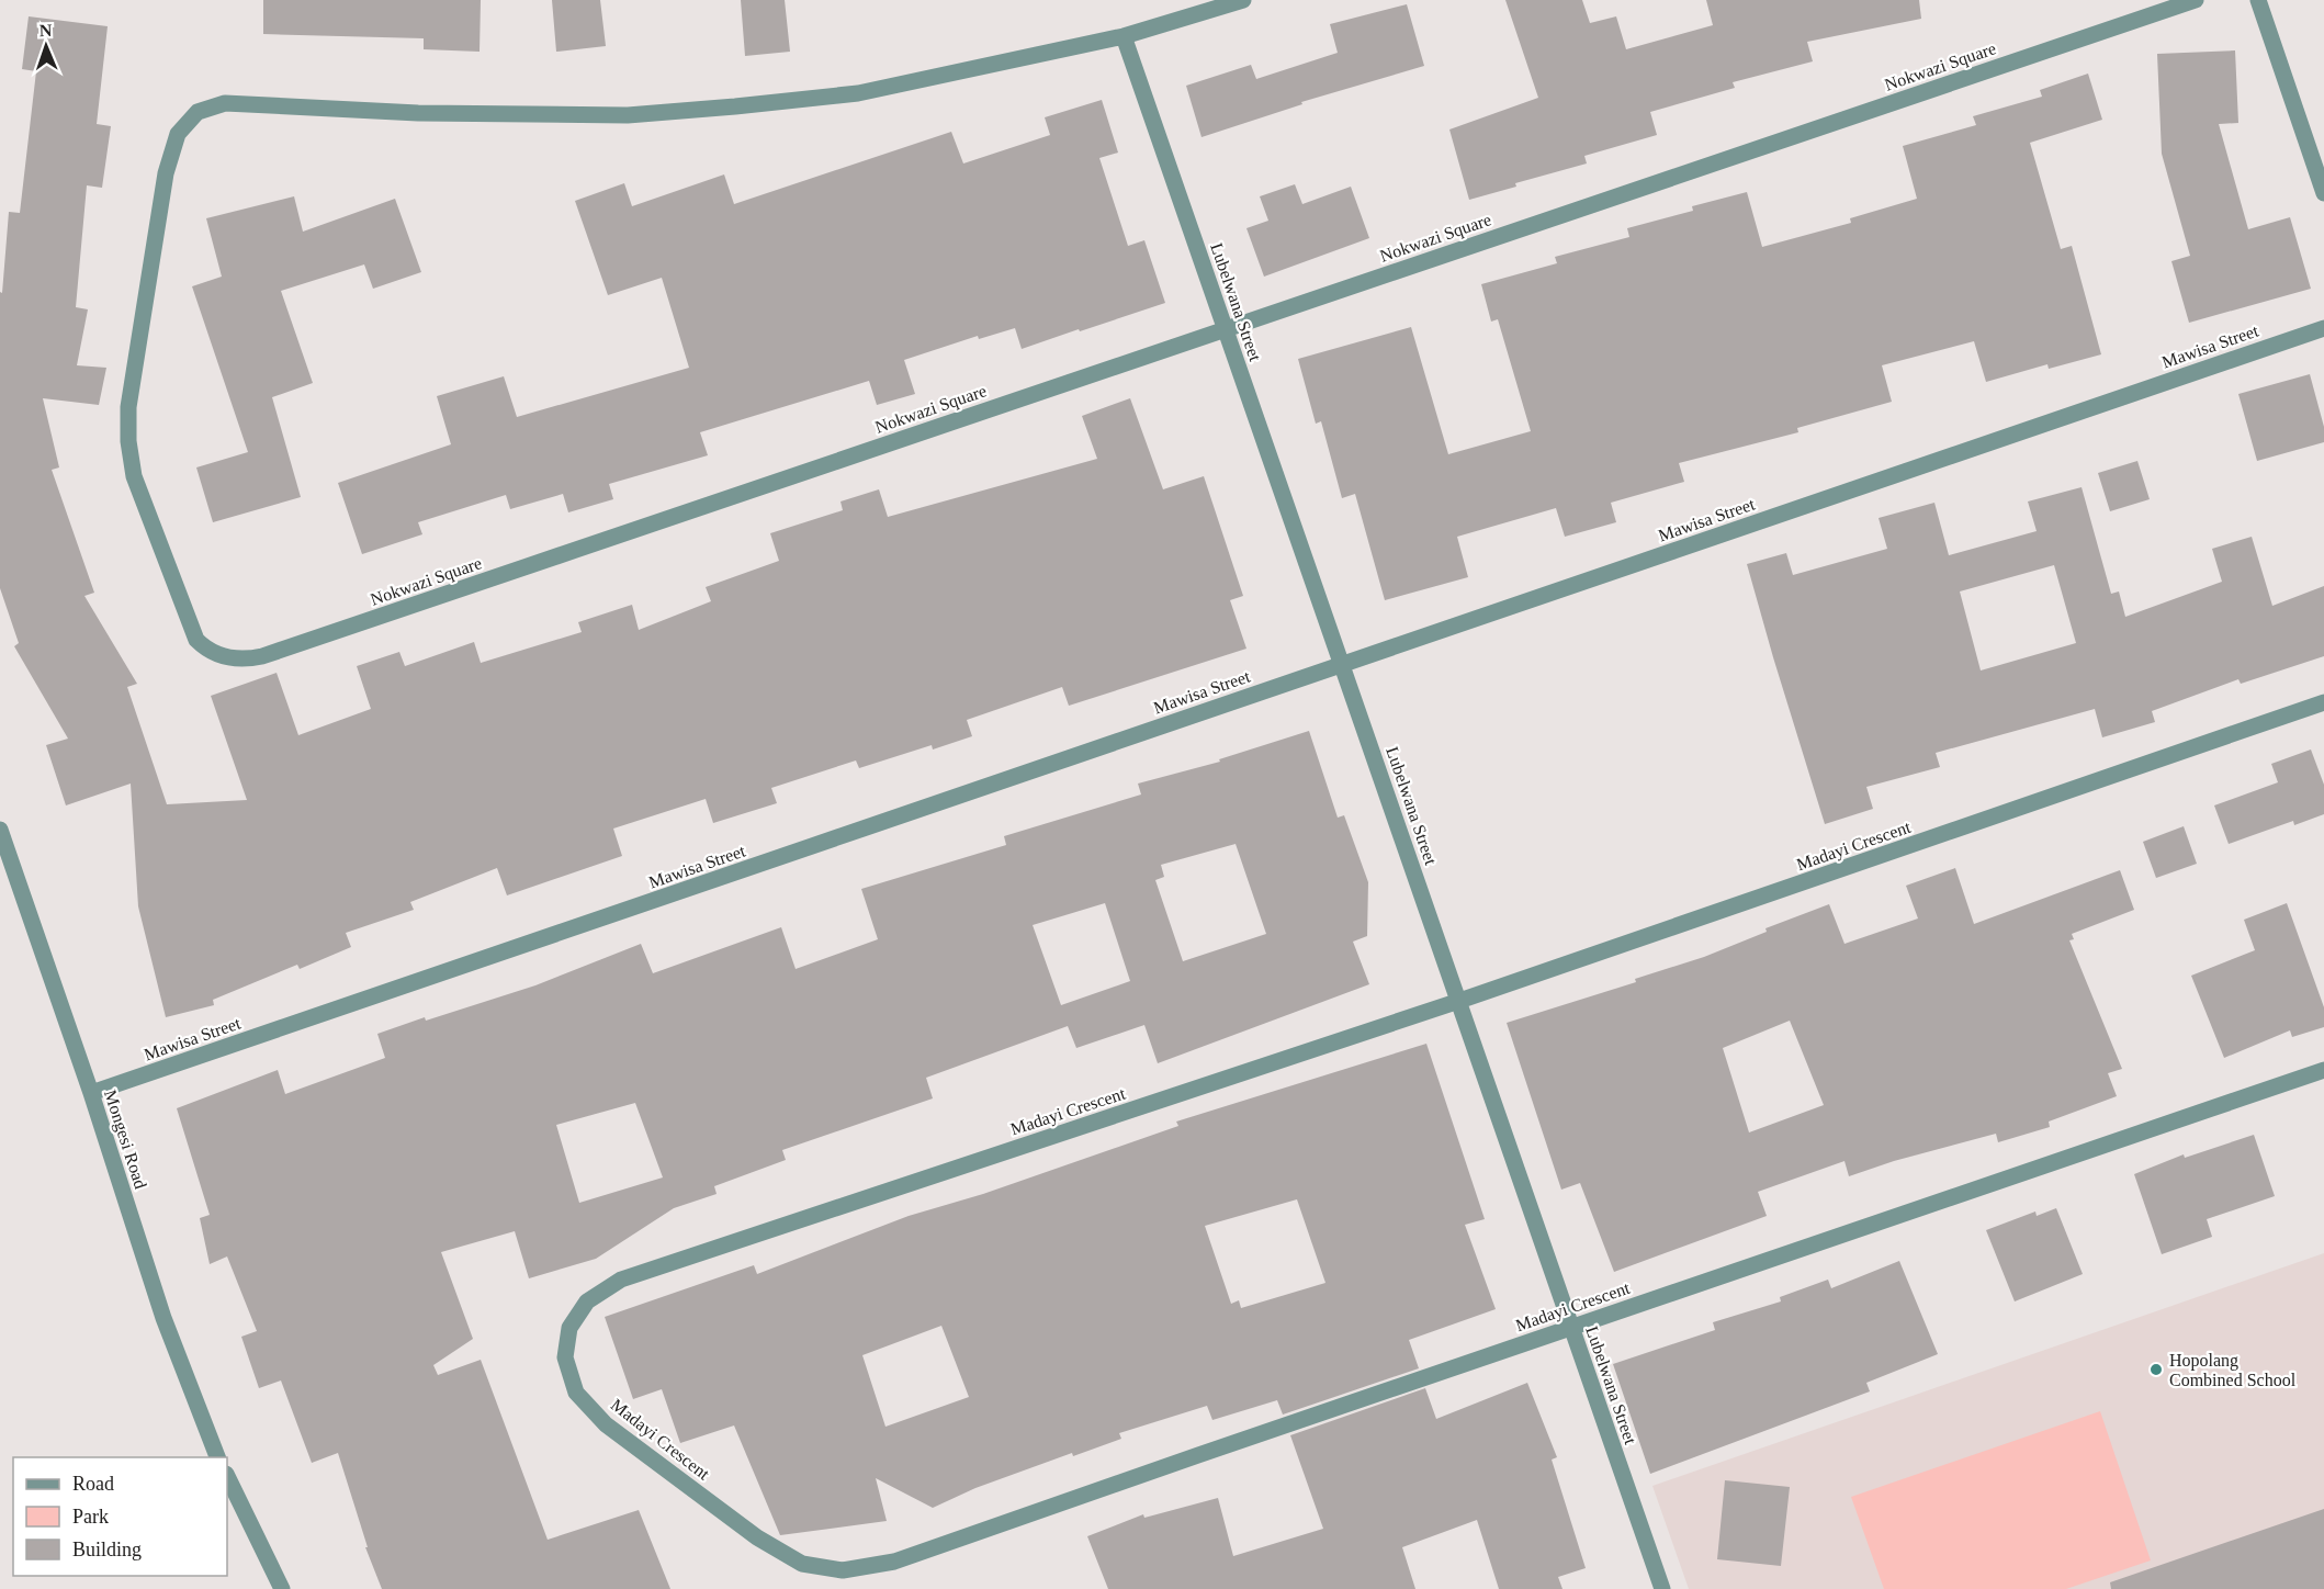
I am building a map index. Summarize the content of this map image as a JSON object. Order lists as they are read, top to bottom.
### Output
{
  "streets": {
    "street": [
      "Nokwazi Square",
      "Lubelwana Street",
      "Mawisa Street",
      "Madayi Crescent",
      "Mongesi Road"
    ]
  },
  "crossings": [
    ["Nokwazi Square", "Lubelwana Street"],
    ["Lubelwana Street", "Mawisa Street"],
    ["Lubelwana Street", "Madayi Crescent"],
    ["Mawisa Street", "Mongesi Road"]
  ],
  "places": ["Hopolang Combined School"],
  "legend": ["Road", "Park", "Building"],
  "north": "top"
}
